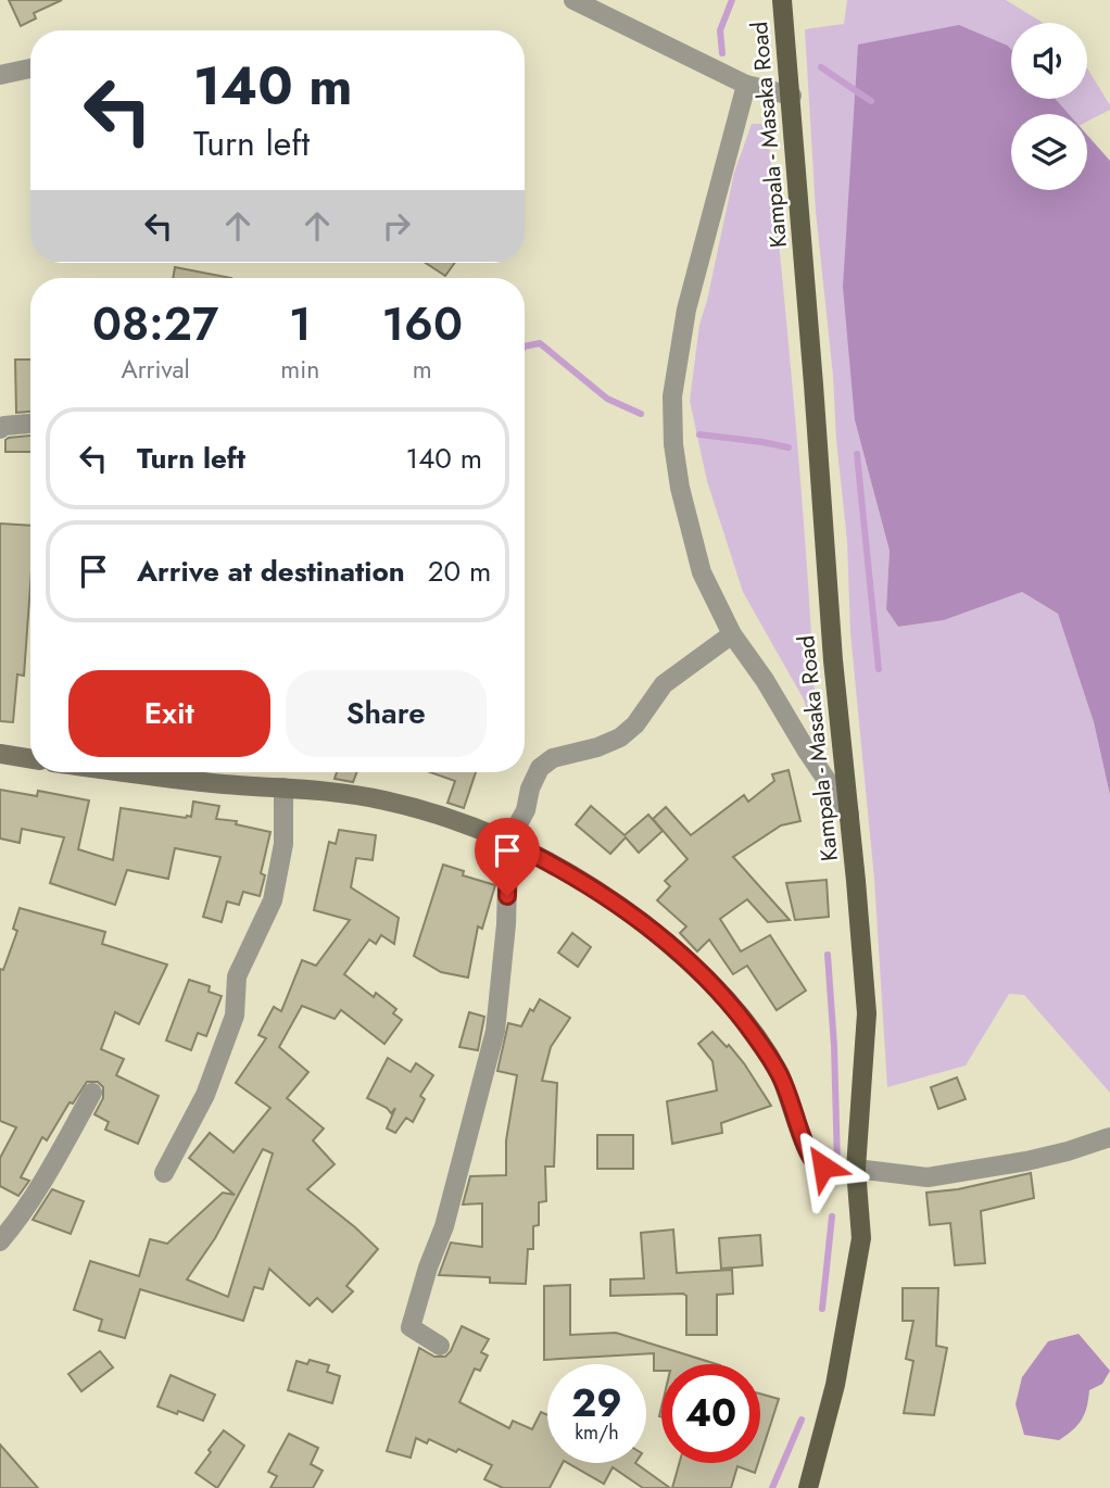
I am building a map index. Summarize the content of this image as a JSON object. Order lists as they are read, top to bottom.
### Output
{
  "streets": {
    "main road": ["Kampala - Masaka Road"]
  },
  "page": {
    "turn": ["140 m", "Turn left"],
    "eta": [
      "08:27",
      "Arrival",
      "1",
      "min",
      "160",
      "m"
    ],
    "list": [
      {
        "name": "Turn left",
        "value": "140 m"
      },
      {
        "name": "Arrive at destination",
        "value": "20 m"
      }
    ],
    "buttons": ["Exit", "Share"],
    "speed": "29 km/h",
    "limit": "40"
  }
}
